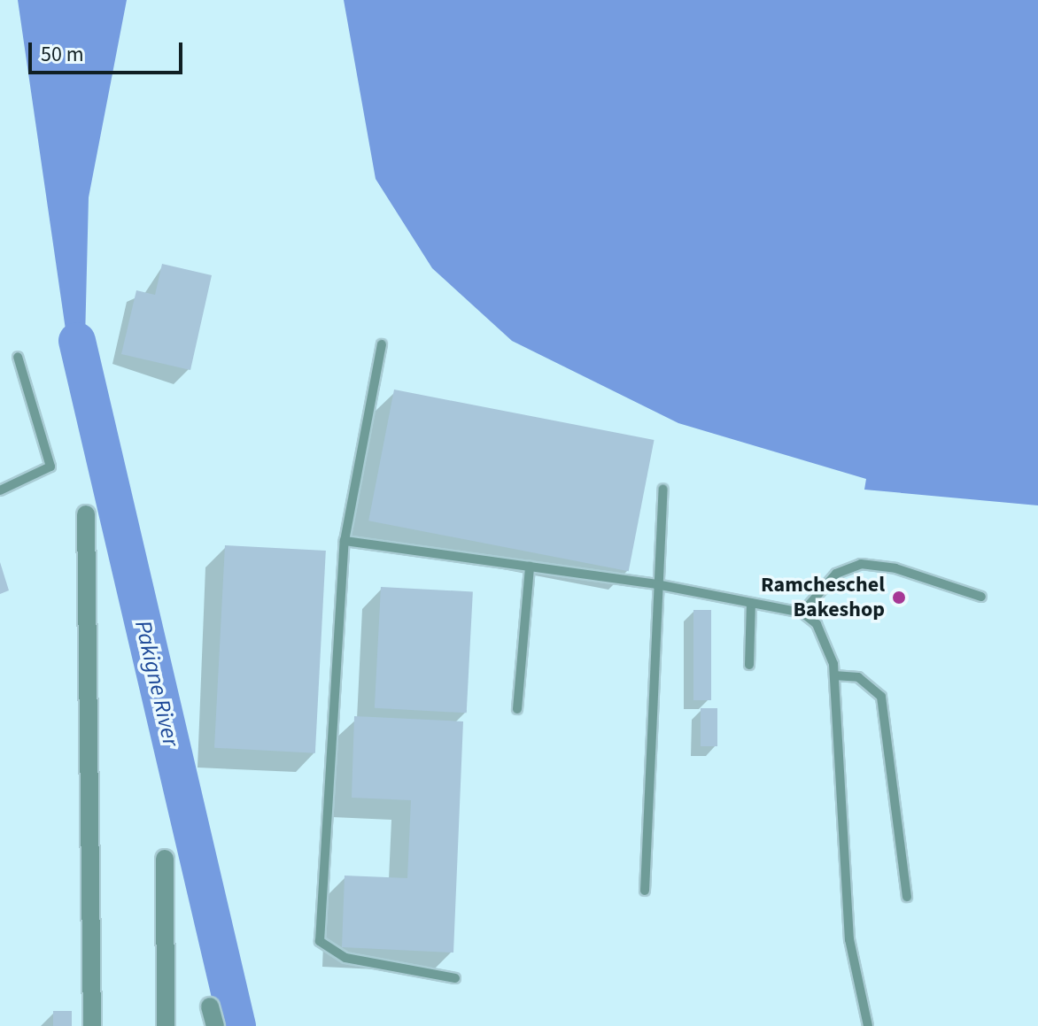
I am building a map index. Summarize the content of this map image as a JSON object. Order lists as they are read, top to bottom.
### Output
{
  "water": ["Pakigne River"],
  "places": ["Ramcheschel Bakeshop"],
  "scale_bar": "50 m"
}
